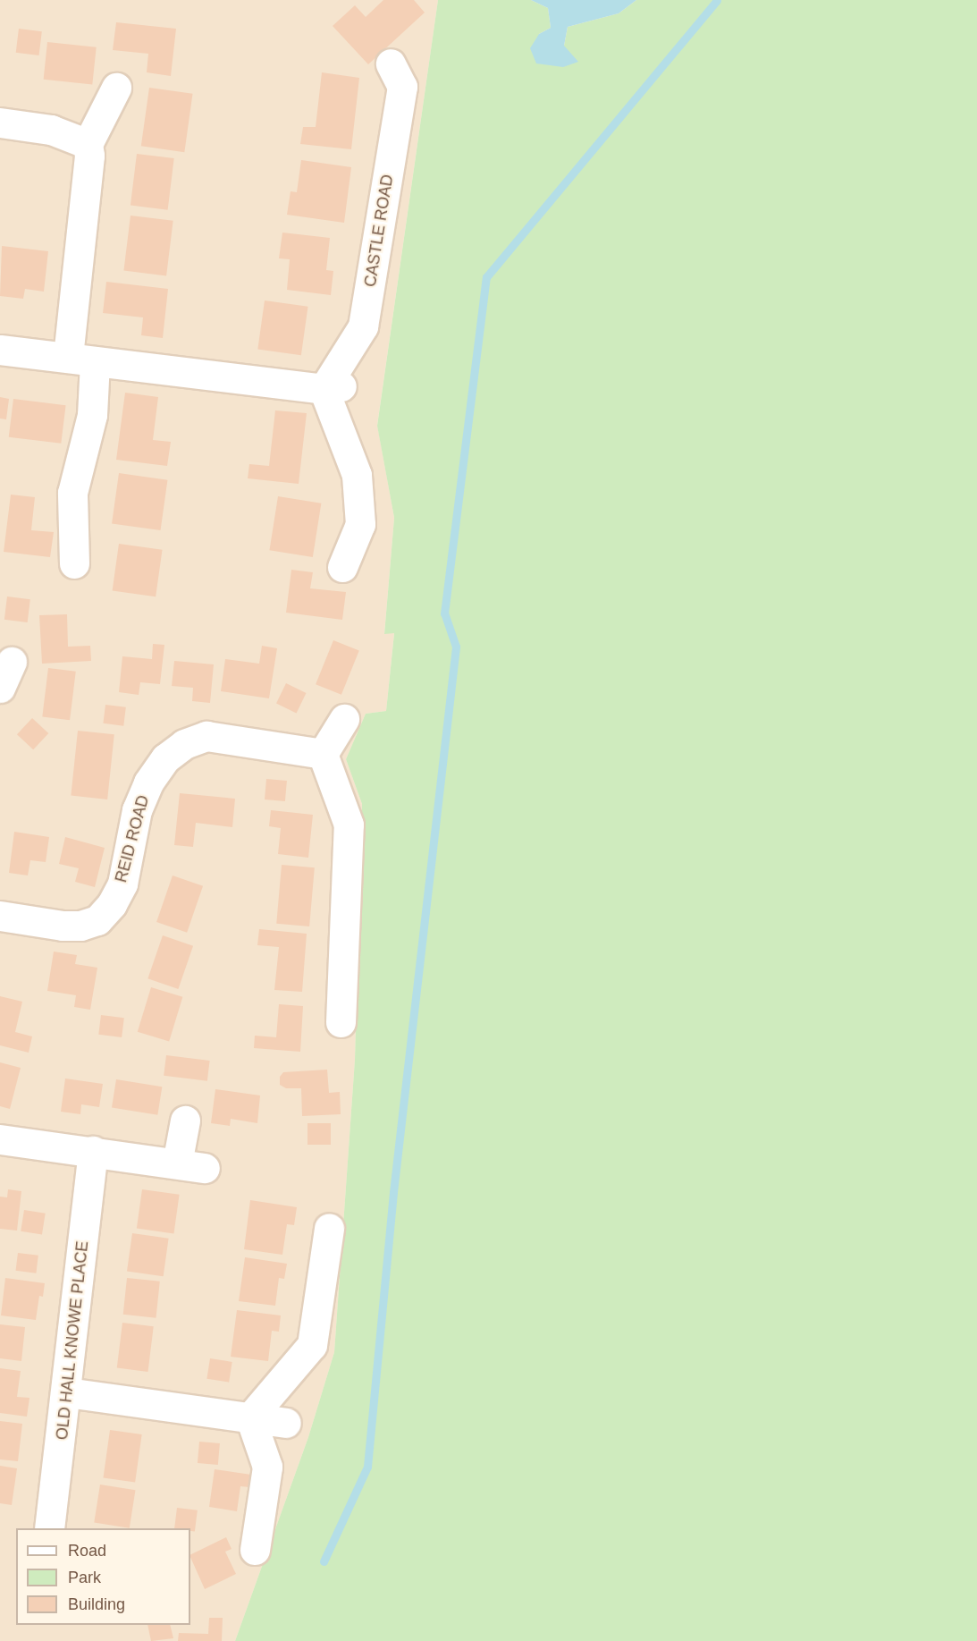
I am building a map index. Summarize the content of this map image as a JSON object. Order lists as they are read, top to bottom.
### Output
{
  "streets": {
    "street": ["CASTLE ROAD", "REID ROAD", "OLD HALL KNOWE PLACE"]
  },
  "legend": ["Road", "Park", "Building"]
}
